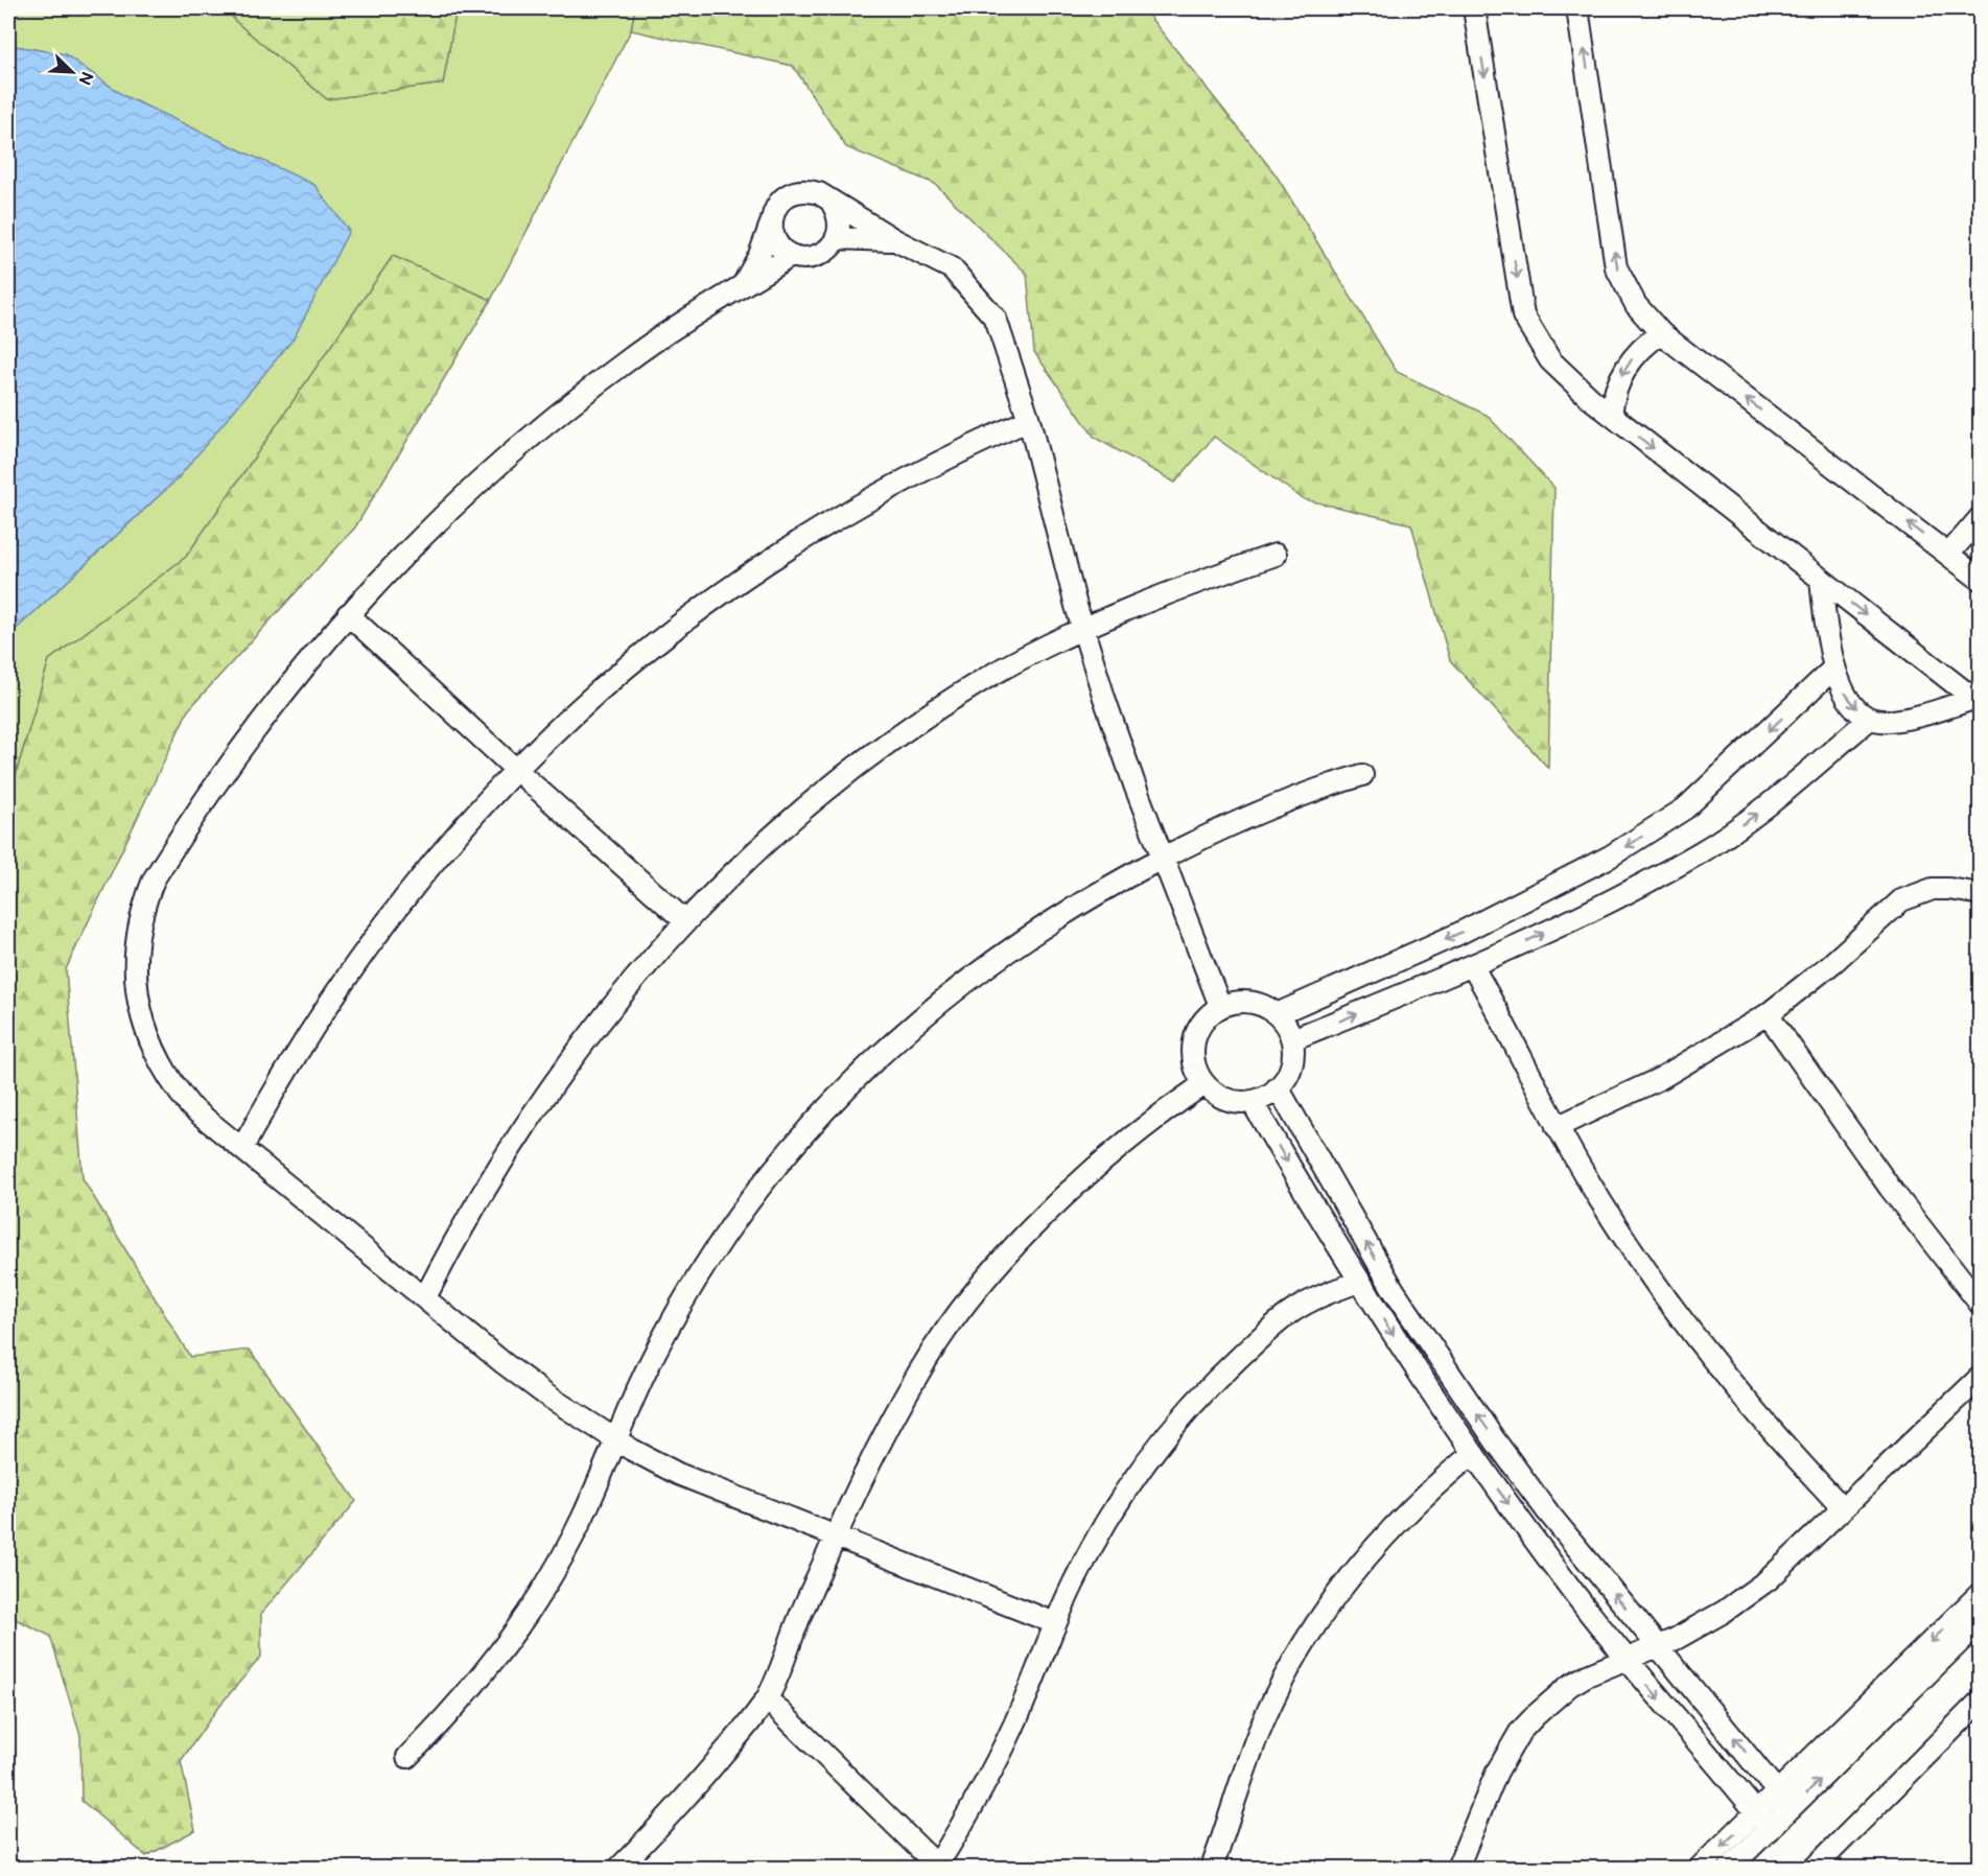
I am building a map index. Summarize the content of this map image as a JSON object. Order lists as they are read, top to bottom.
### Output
{
  "north": "bottom right"
}
